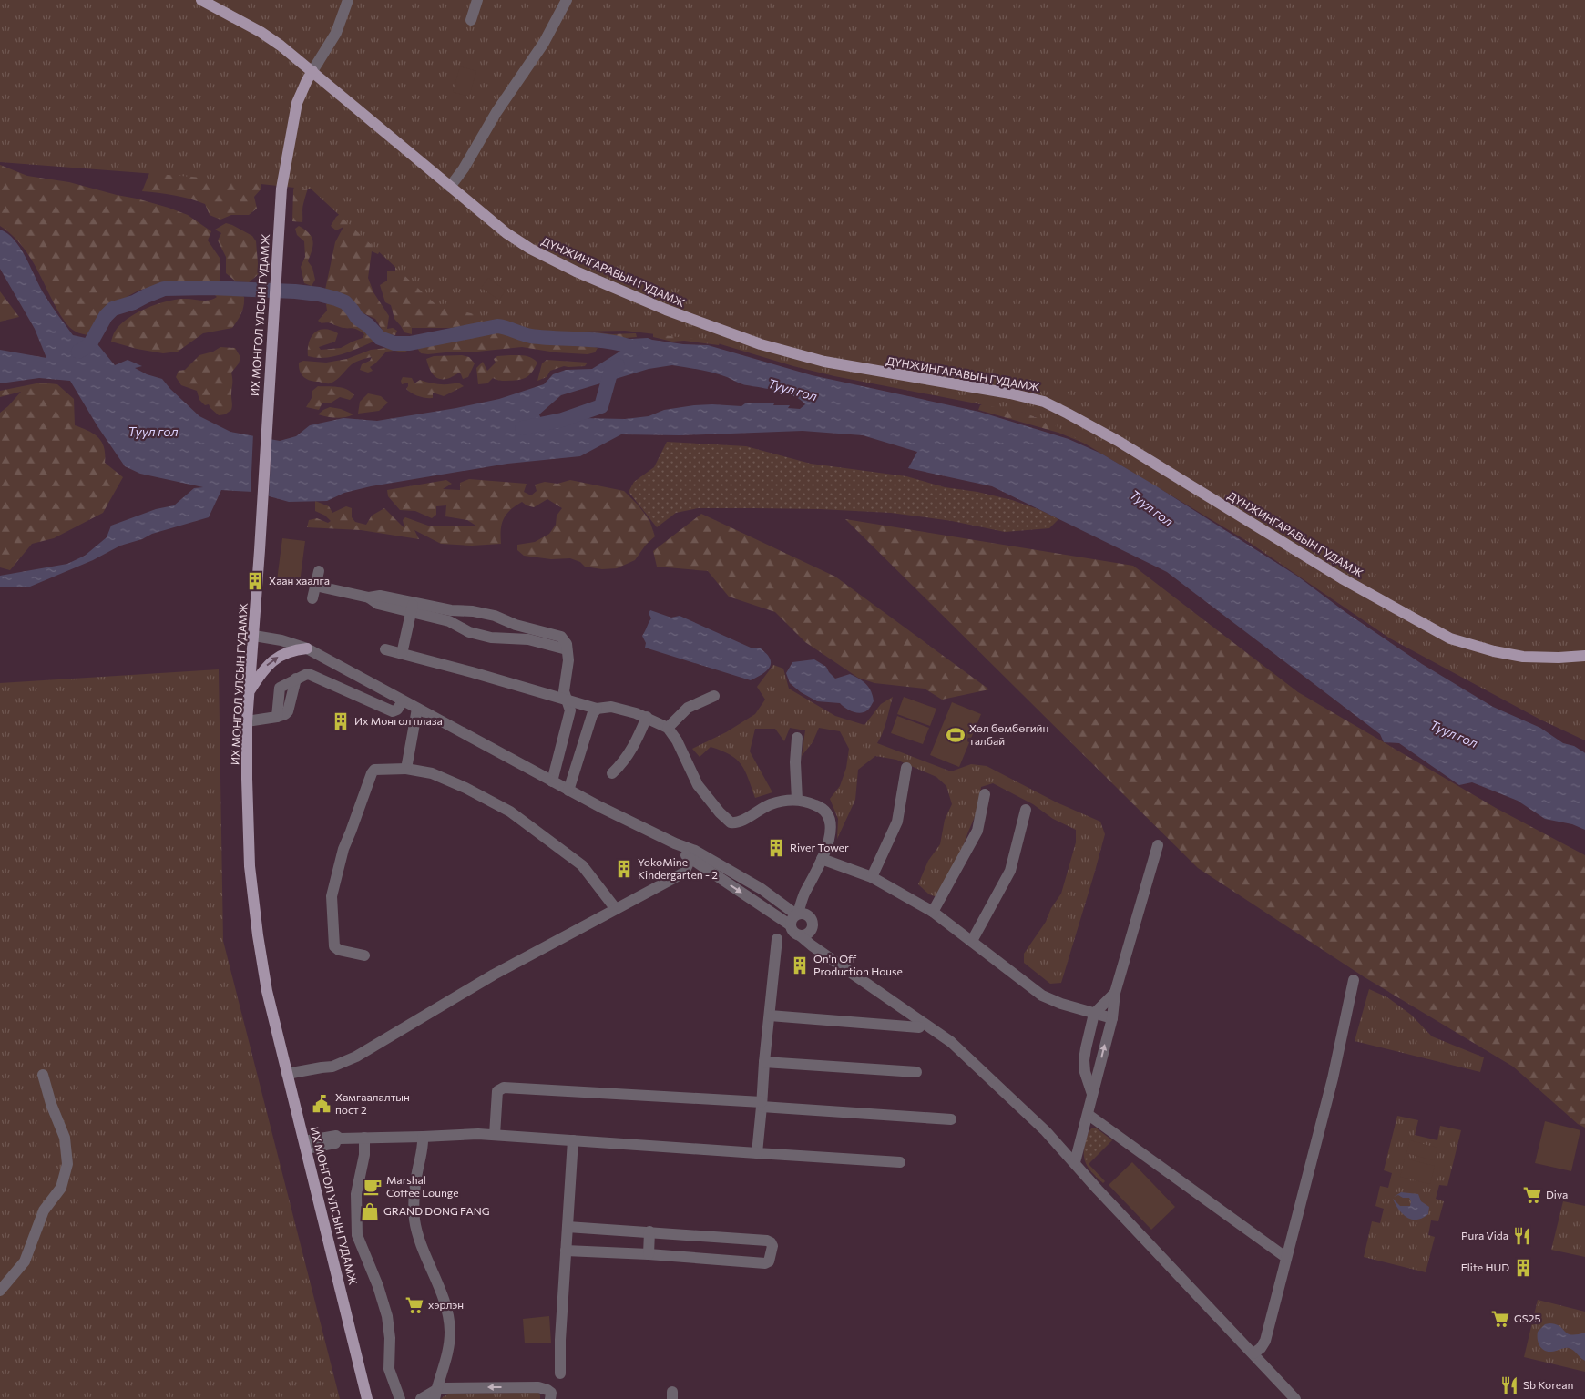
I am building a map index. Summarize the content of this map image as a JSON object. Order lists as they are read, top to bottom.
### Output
{
  "streets": {
    "main road": ["ДҮНЖИНГАРАВЫН ГУДАМЖ", "ИХ МОНГОЛ УЛСЫН ГУДАМЖ"]
  },
  "crossings": [
    ["ДҮНЖИНГАРАВЫН ГУДАМЖ", "ИХ МОНГОЛ УЛСЫН ГУДАМЖ"]
  ],
  "water": ["Туул гол"],
  "places": {
    "building": [
      "Хаан хаалга",
      "Их Монгол плаза",
      "River Tower",
      "YokoMine Kindergarten - 2",
      "On'n Off Production House",
      "Elite HUD"
    ],
    "sports": ["Хөл бөмбөгийн талбай"],
    "public building": ["Хамгаалалтын пост 2"],
    "cafe": ["Marshal Coffee Lounge"],
    "supermarket": ["Diva", "хэрлэн", "GS25"],
    "shop": ["GRAND DONG FANG"],
    "restaurant": ["Pura Vida", "Sb Korean"]
  }
}
